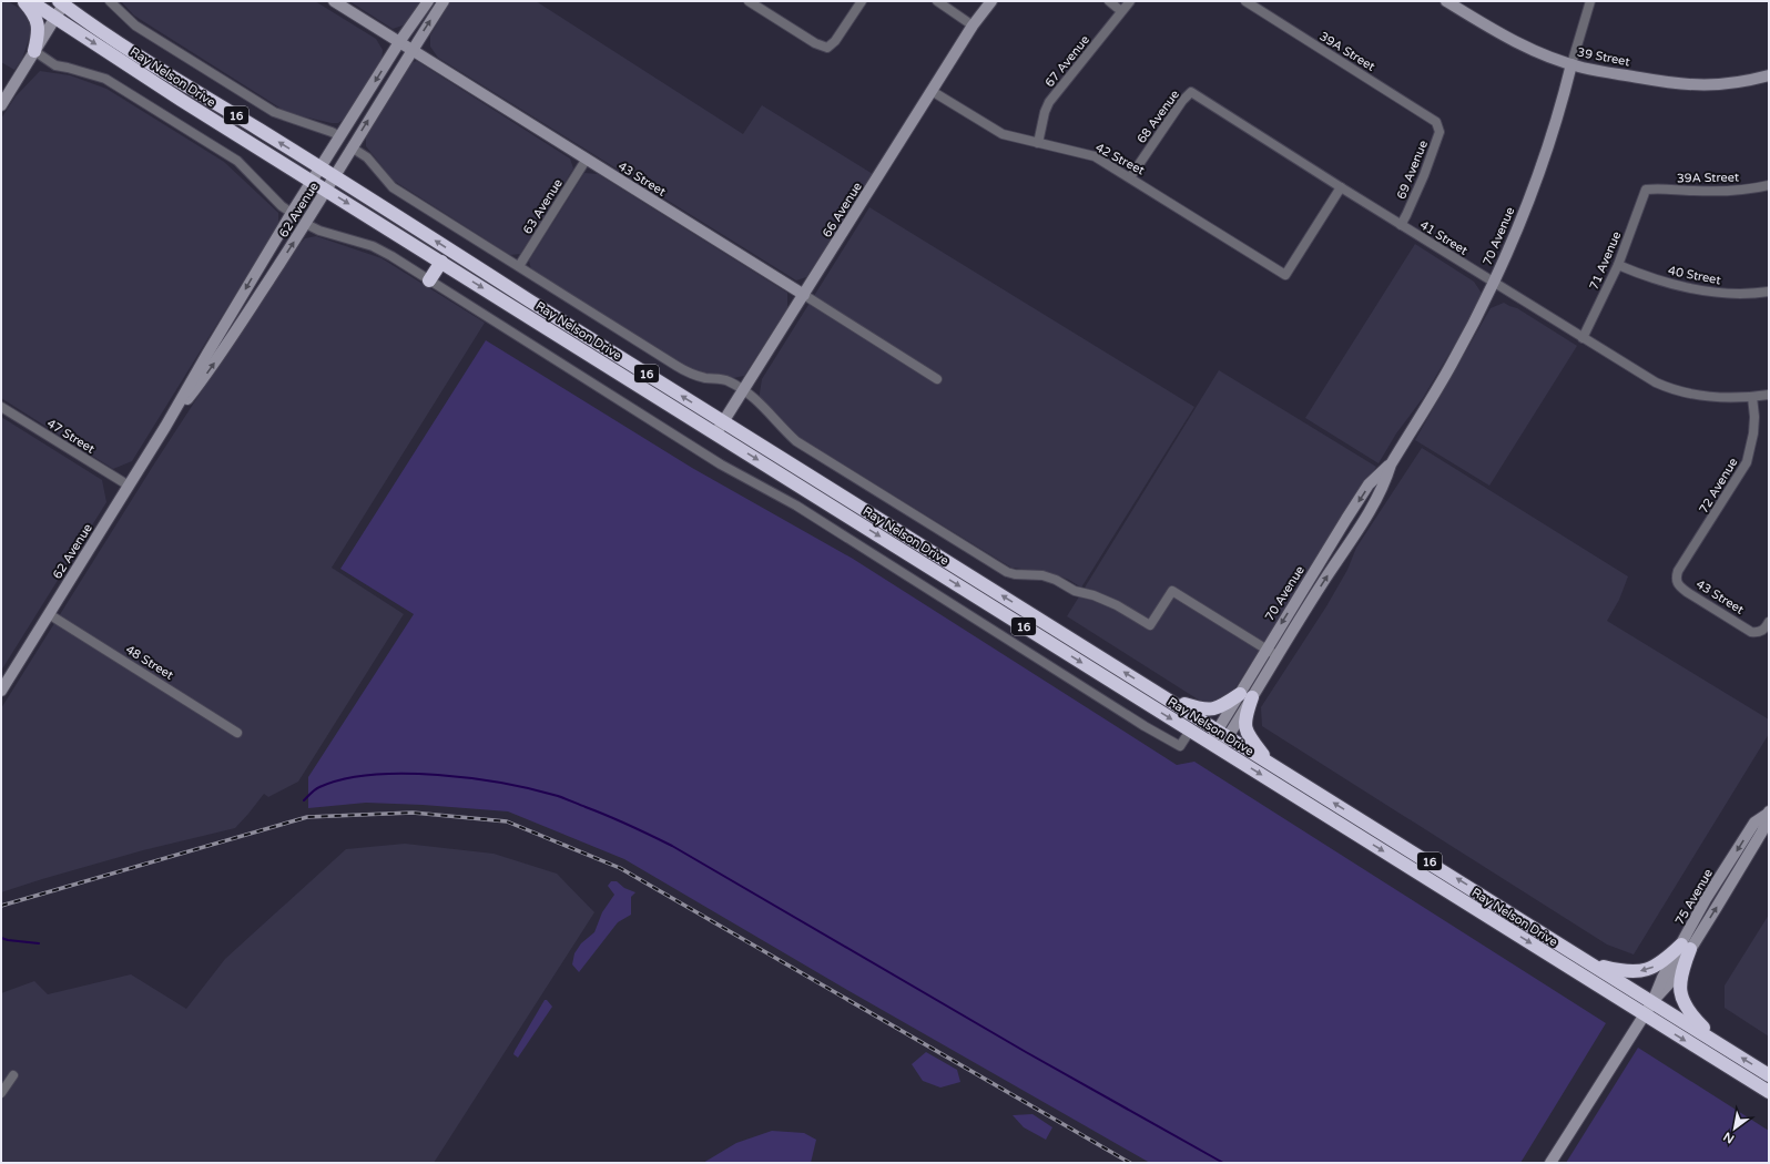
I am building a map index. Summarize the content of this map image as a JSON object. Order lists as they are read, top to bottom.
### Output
{
  "streets": {
    "highway": ["Ray Nelson Drive", "16"],
    "street": [
      "39A Street",
      "39 Street",
      "67 Avenue",
      "68 Avenue",
      "42 Street",
      "69 Avenue",
      "43 Street",
      "63 Avenue",
      "62 Avenue",
      "66 Avenue",
      "70 Avenue",
      "41 Street",
      "71 Avenue",
      "40 Street",
      "47 Street",
      "72 Avenue",
      "48 Street",
      "75 Avenue"
    ]
  },
  "crossings": [
    ["39A Street", "69 Avenue"],
    ["39A Street", "71 Avenue"],
    ["39 Street", "70 Avenue"],
    ["67 Avenue", "42 Street"],
    ["Ray Nelson Drive", "62 Avenue"],
    ["Ray Nelson Drive", "66 Avenue"],
    ["Ray Nelson Drive", "70 Avenue"],
    ["Ray Nelson Drive", "75 Avenue"],
    ["68 Avenue", "42 Street"],
    ["68 Avenue", "41 Street"],
    ["42 Street", "66 Avenue"],
    ["42 Street", "41 Street"],
    ["69 Avenue", "41 Street"],
    ["43 Street", "63 Avenue"],
    ["43 Street", "62 Avenue"],
    ["43 Street", "66 Avenue"],
    ["43 Street", "72 Avenue"],
    ["62 Avenue", "47 Street"],
    ["62 Avenue", "48 Street"],
    ["70 Avenue", "41 Street"],
    ["41 Street", "71 Avenue"],
    ["41 Street", "72 Avenue"],
    ["71 Avenue", "40 Street"]
  ],
  "north": "bottom left"
}
